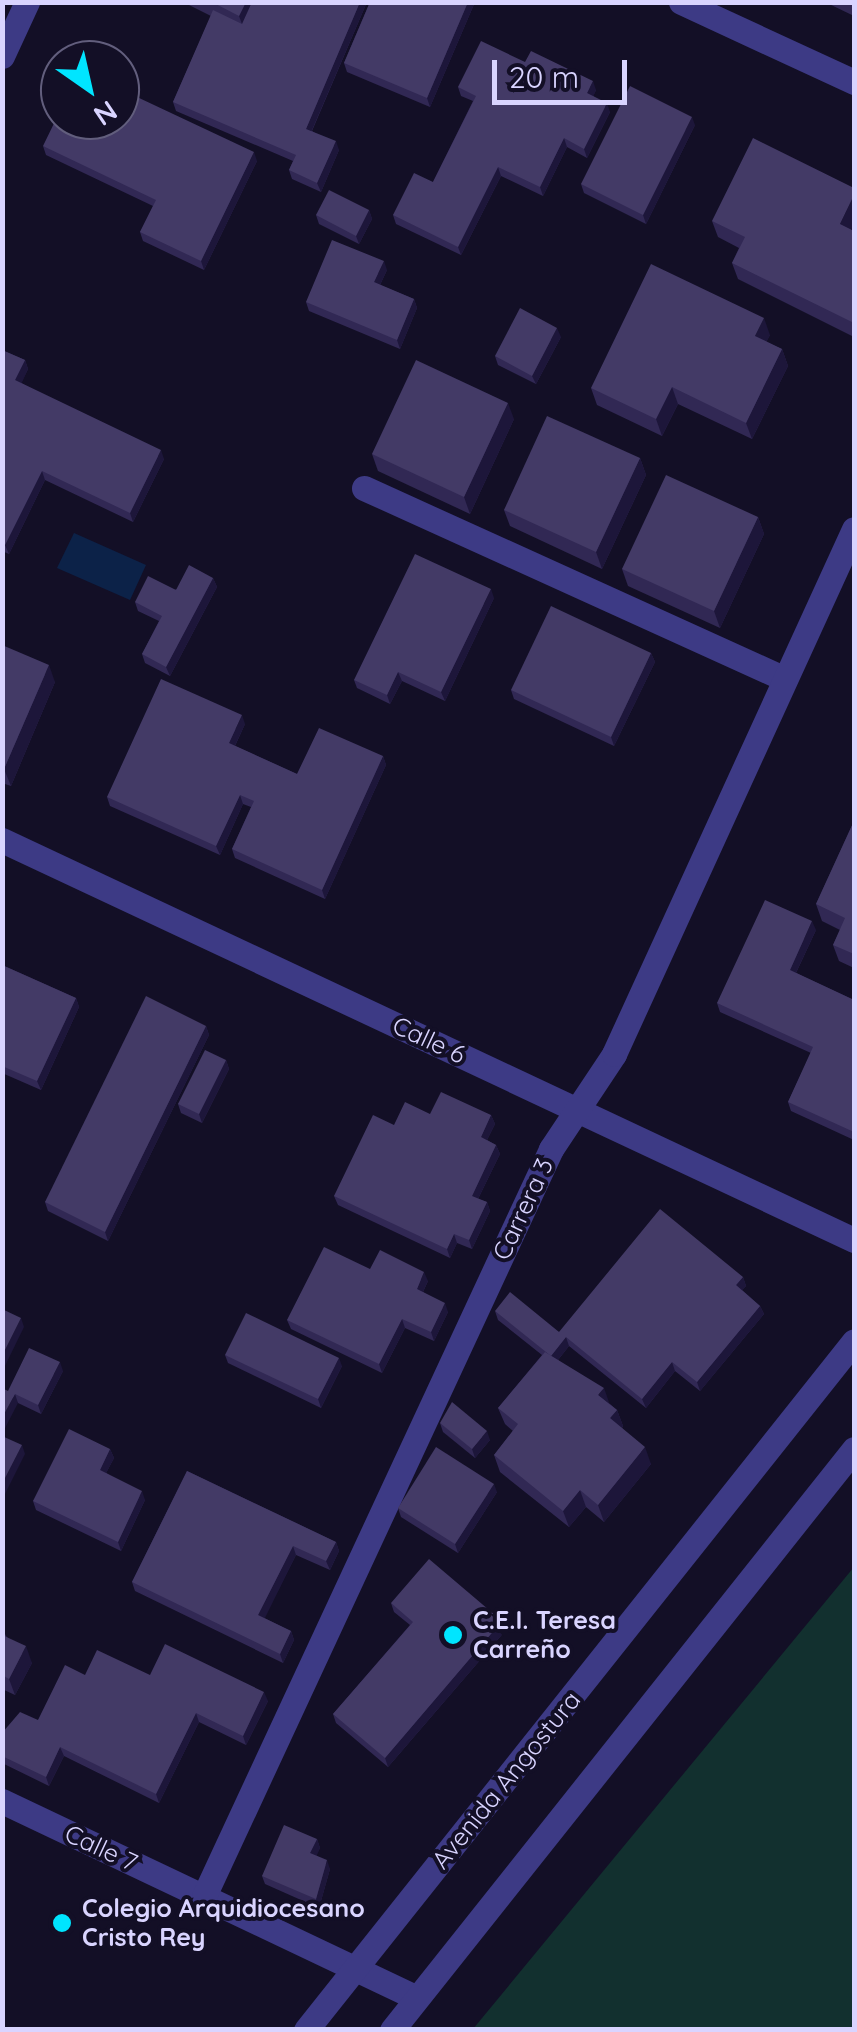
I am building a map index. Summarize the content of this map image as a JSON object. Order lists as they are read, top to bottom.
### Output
{
  "streets": {
    "street": [
      "Calle 6",
      "Carrera 3",
      "Avenida Angostura",
      "Calle 7"
    ]
  },
  "crossings": [
    ["Calle 6", "Carrera 3"],
    ["Carrera 3", "Calle 7"],
    ["Avenida Angostura", "Calle 7"]
  ],
  "places": ["C.E.I. Teresa Carreño", "Colegio Arquidiocesano Cristo Rey"],
  "scale_bar": "20 m",
  "north": "bottom right"
}
